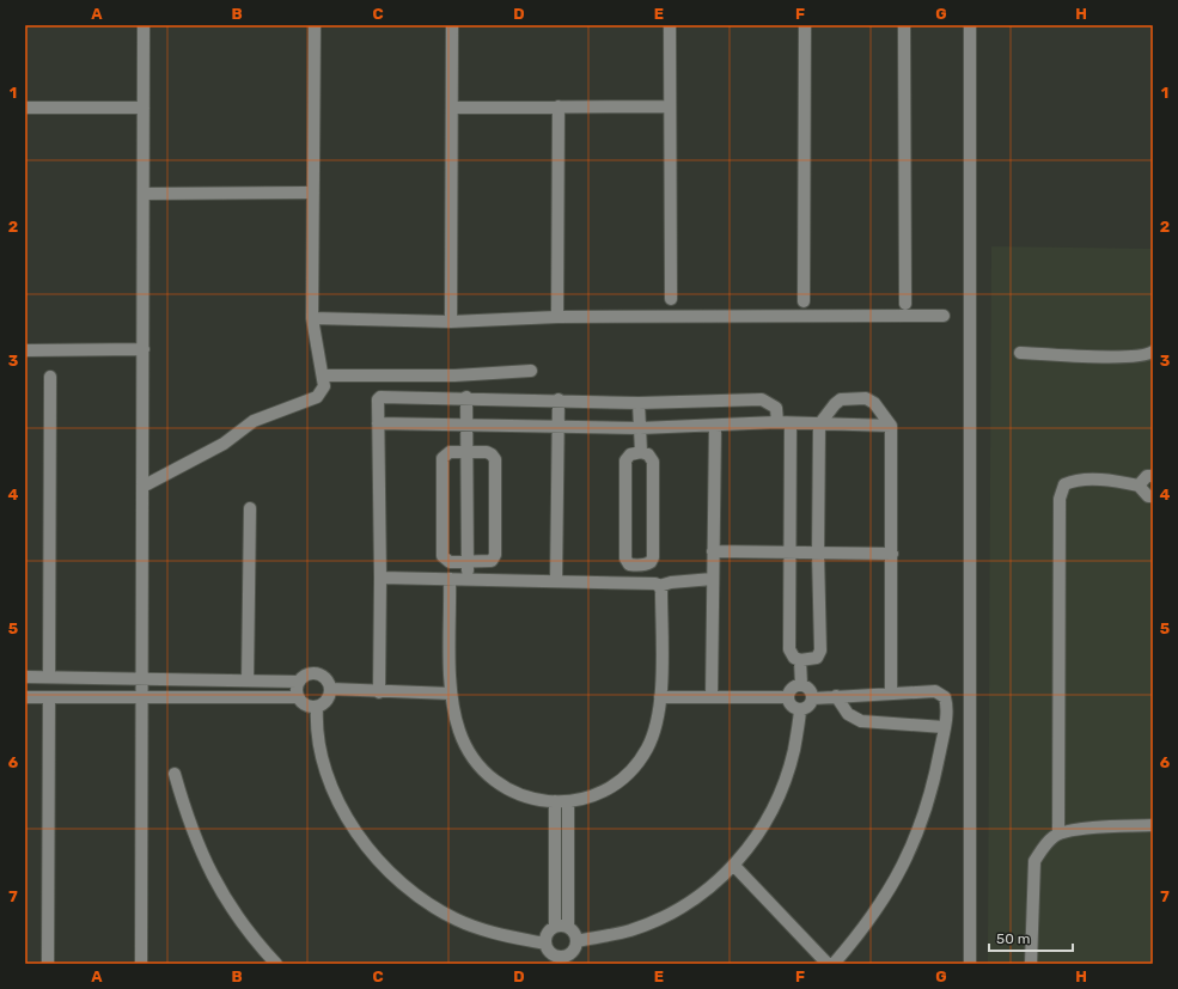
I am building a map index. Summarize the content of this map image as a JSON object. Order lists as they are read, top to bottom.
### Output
{
  "scale_bar": "50 m",
  "grid": {
    "columns": [
      "A",
      "B",
      "C",
      "D",
      "E",
      "F",
      "G",
      "H"
    ],
    "rows": [
      "1",
      "2",
      "3",
      "4",
      "5",
      "6",
      "7"
    ]
  }
}
